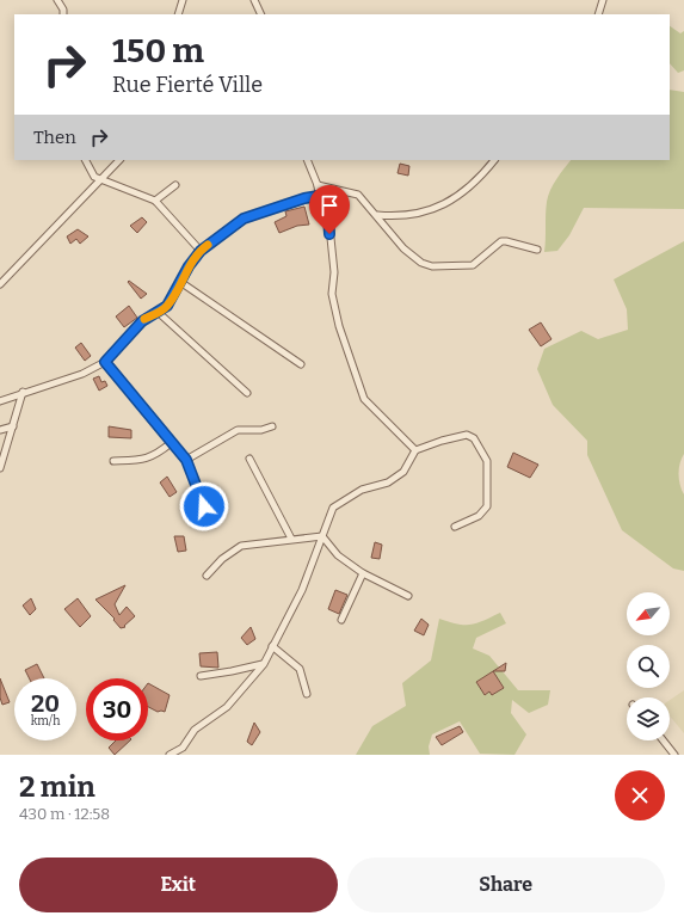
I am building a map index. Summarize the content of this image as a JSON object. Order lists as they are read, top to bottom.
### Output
{
  "north": "bottom left",
  "page": {
    "turn": ["150 m", "Rue Fierté Ville"],
    "then": "Then",
    "speed": "20 km/h",
    "limit": "30",
    "heading": ["2 min", "430 m · 12:58"],
    "buttons": ["Exit", "Share"]
  }
}
